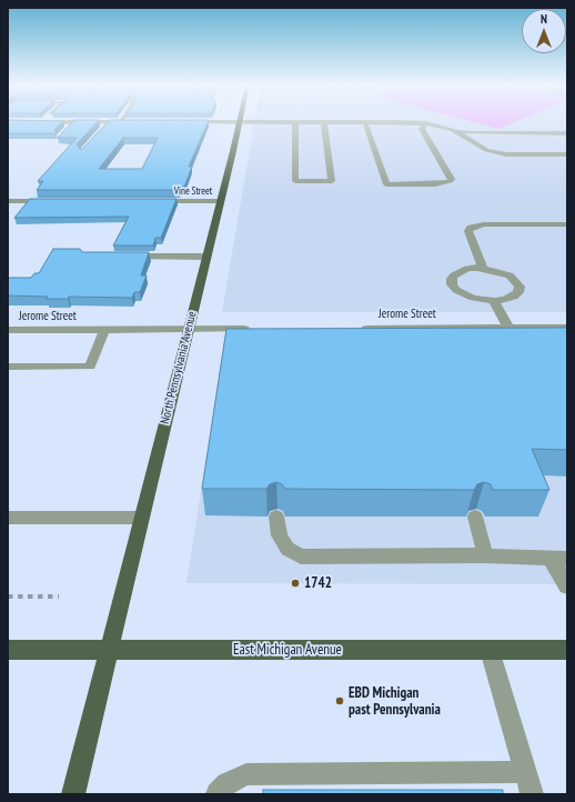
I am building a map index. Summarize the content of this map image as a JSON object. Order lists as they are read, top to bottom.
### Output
{
  "streets": {
    "main road": ["North Pennsylvania Avenue", "East Michigan Avenue"],
    "street": ["Vine Street", "Jerome Street"]
  },
  "crossings": [
    ["Vine Street", "North Pennsylvania Avenue"],
    ["Jerome Street", "North Pennsylvania Avenue"],
    ["North Pennsylvania Avenue", "East Michigan Avenue"]
  ],
  "places": ["1742", "EBD Michigan past Pennsylvania"],
  "north": "top"
}
